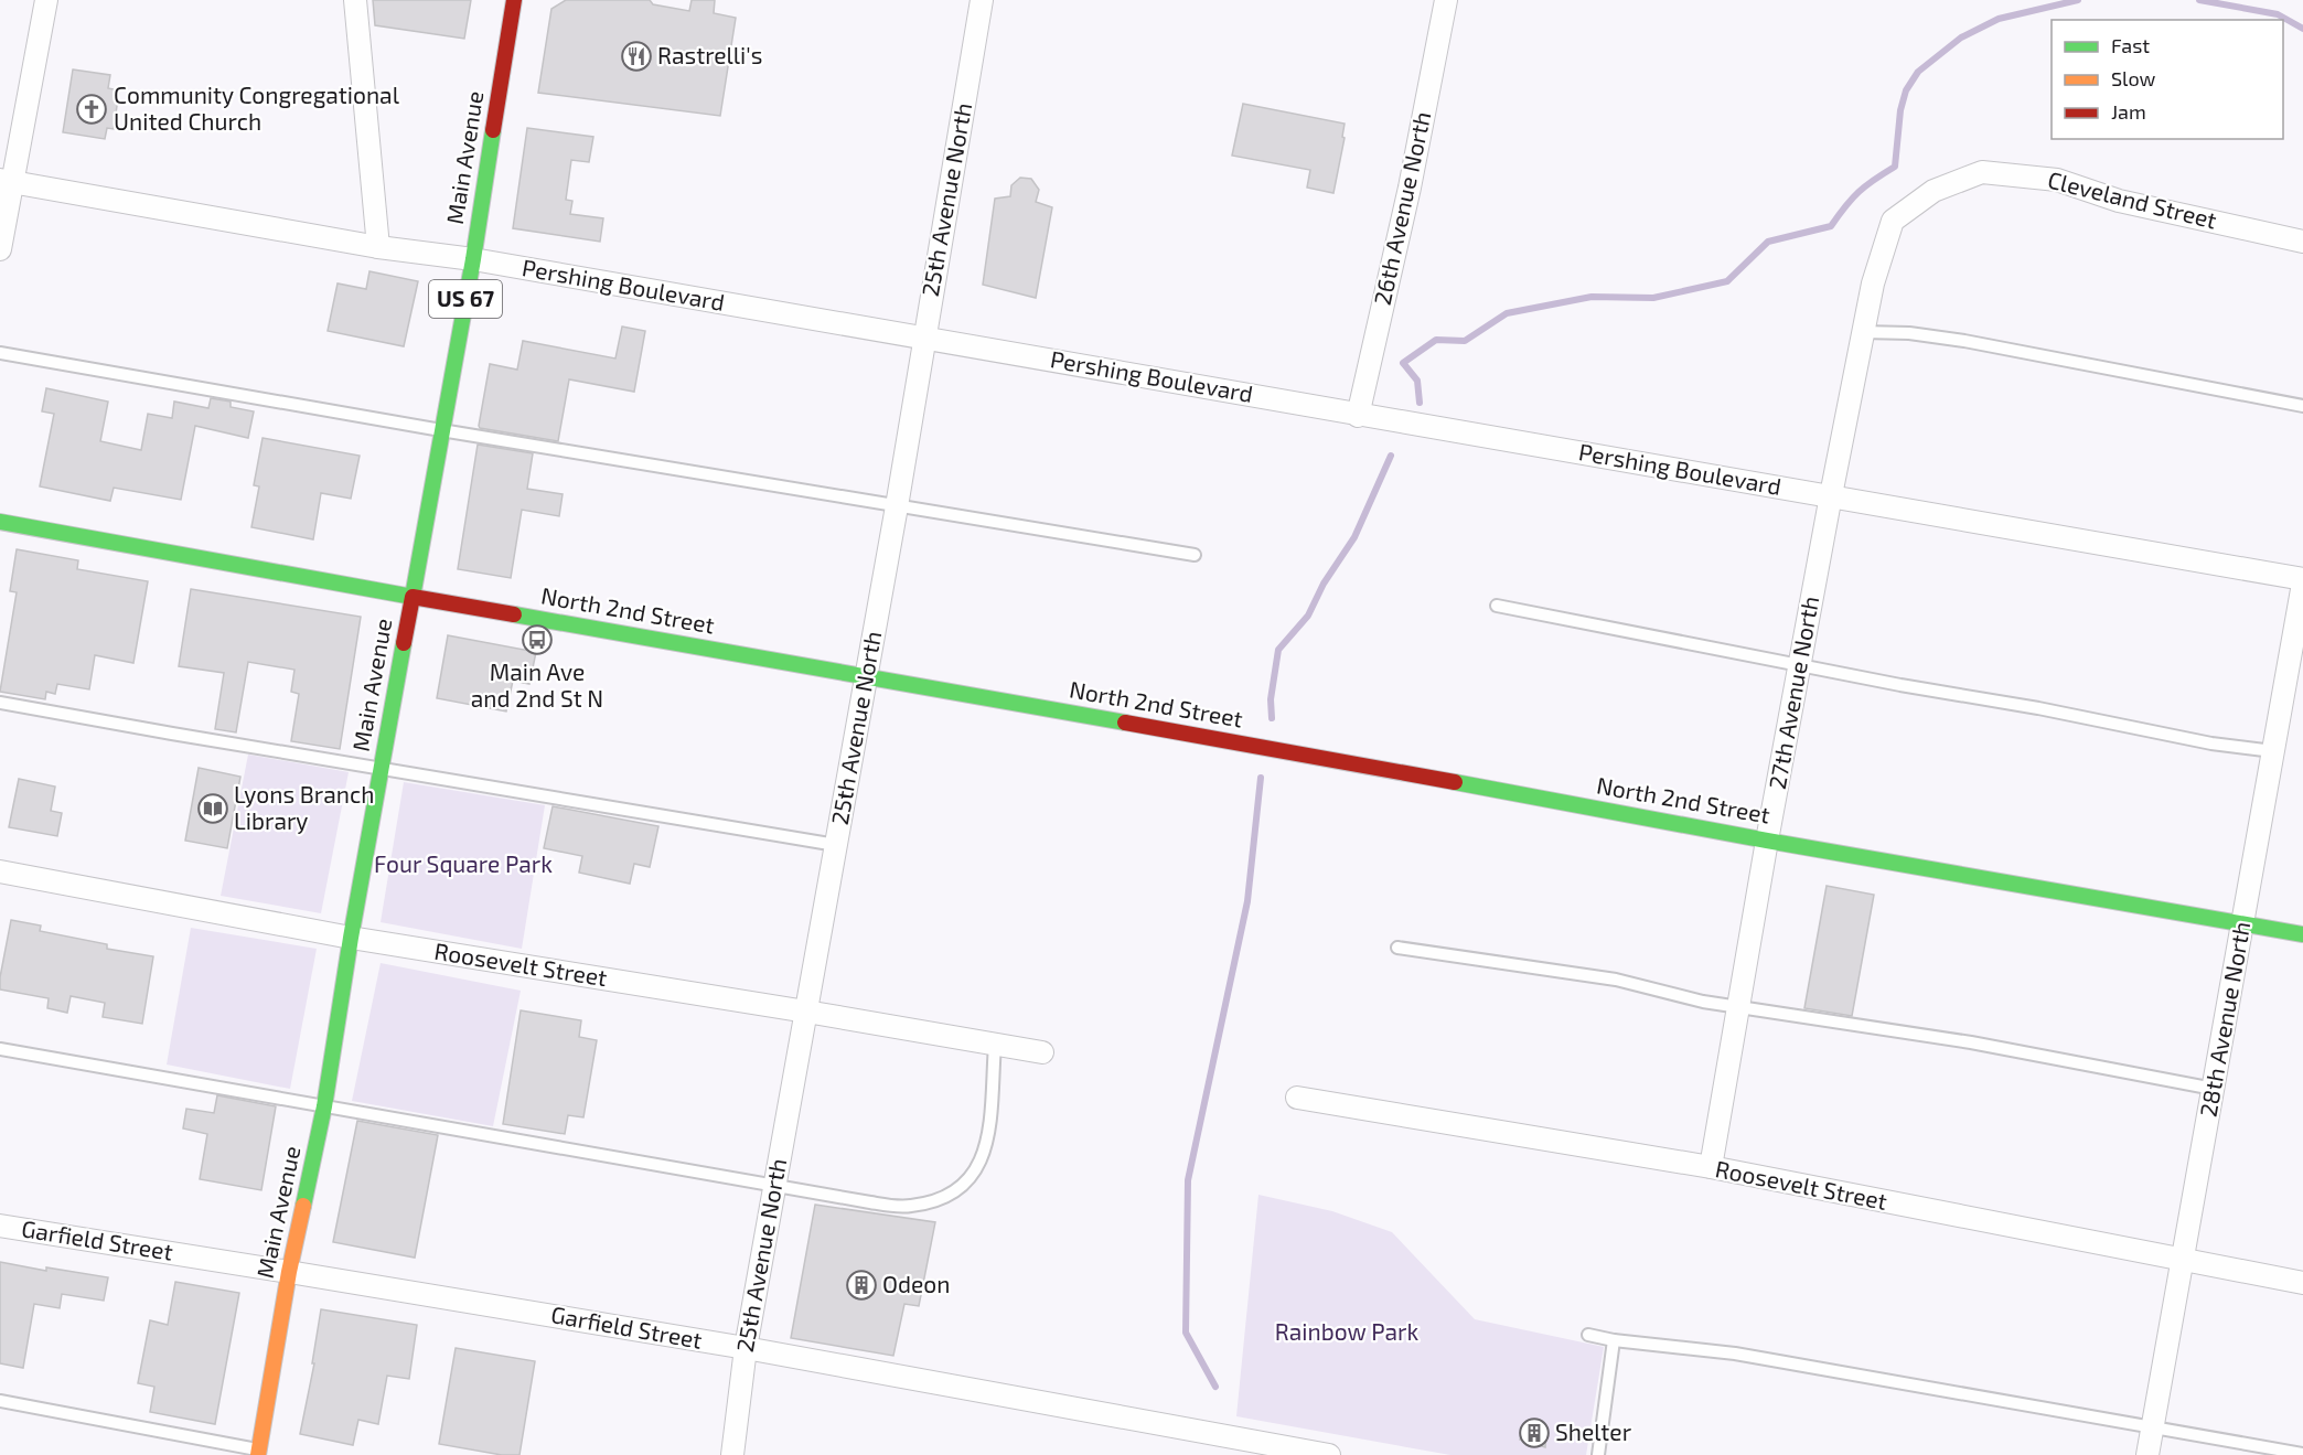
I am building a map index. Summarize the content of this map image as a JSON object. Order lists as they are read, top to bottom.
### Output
{
  "streets": {
    "street": [
      "Main Avenue",
      "25th Avenue North",
      "Cleveland Street",
      "26th Avenue North",
      "Pershing Boulevard",
      "US 67",
      "North 2nd Street",
      "27th Avenue North",
      "Roosevelt Street",
      "28th Avenue North",
      "Garfield Street"
    ]
  },
  "crossings": [
    ["Main Avenue", "Pershing Boulevard"],
    ["Main Avenue", "North 2nd Street"],
    ["Main Avenue", "Roosevelt Street"],
    ["Main Avenue", "Garfield Street"],
    ["25th Avenue North", "Pershing Boulevard"],
    ["25th Avenue North", "North 2nd Street"],
    ["25th Avenue North", "Roosevelt Street"],
    ["25th Avenue North", "Garfield Street"],
    ["Cleveland Street", "27th Avenue North"],
    ["26th Avenue North", "Pershing Boulevard"],
    ["Pershing Boulevard", "27th Avenue North"],
    ["Pershing Boulevard", "28th Avenue North"],
    ["North 2nd Street", "27th Avenue North"],
    ["North 2nd Street", "28th Avenue North"],
    ["27th Avenue North", "Roosevelt Street"],
    ["Roosevelt Street", "28th Avenue North"]
  ],
  "parks": ["Four Square Park", "Rainbow Park"],
  "places": {
    "restaurant": ["Rastrelli's"],
    "church": ["Community Congregational United Church"],
    "bus stop": ["Main Ave and 2nd St N"],
    "library": ["Lyons Branch Library"],
    "building": ["Odeon", "Shelter"]
  },
  "legend": ["Fast", "Slow", "Jam"]
}
